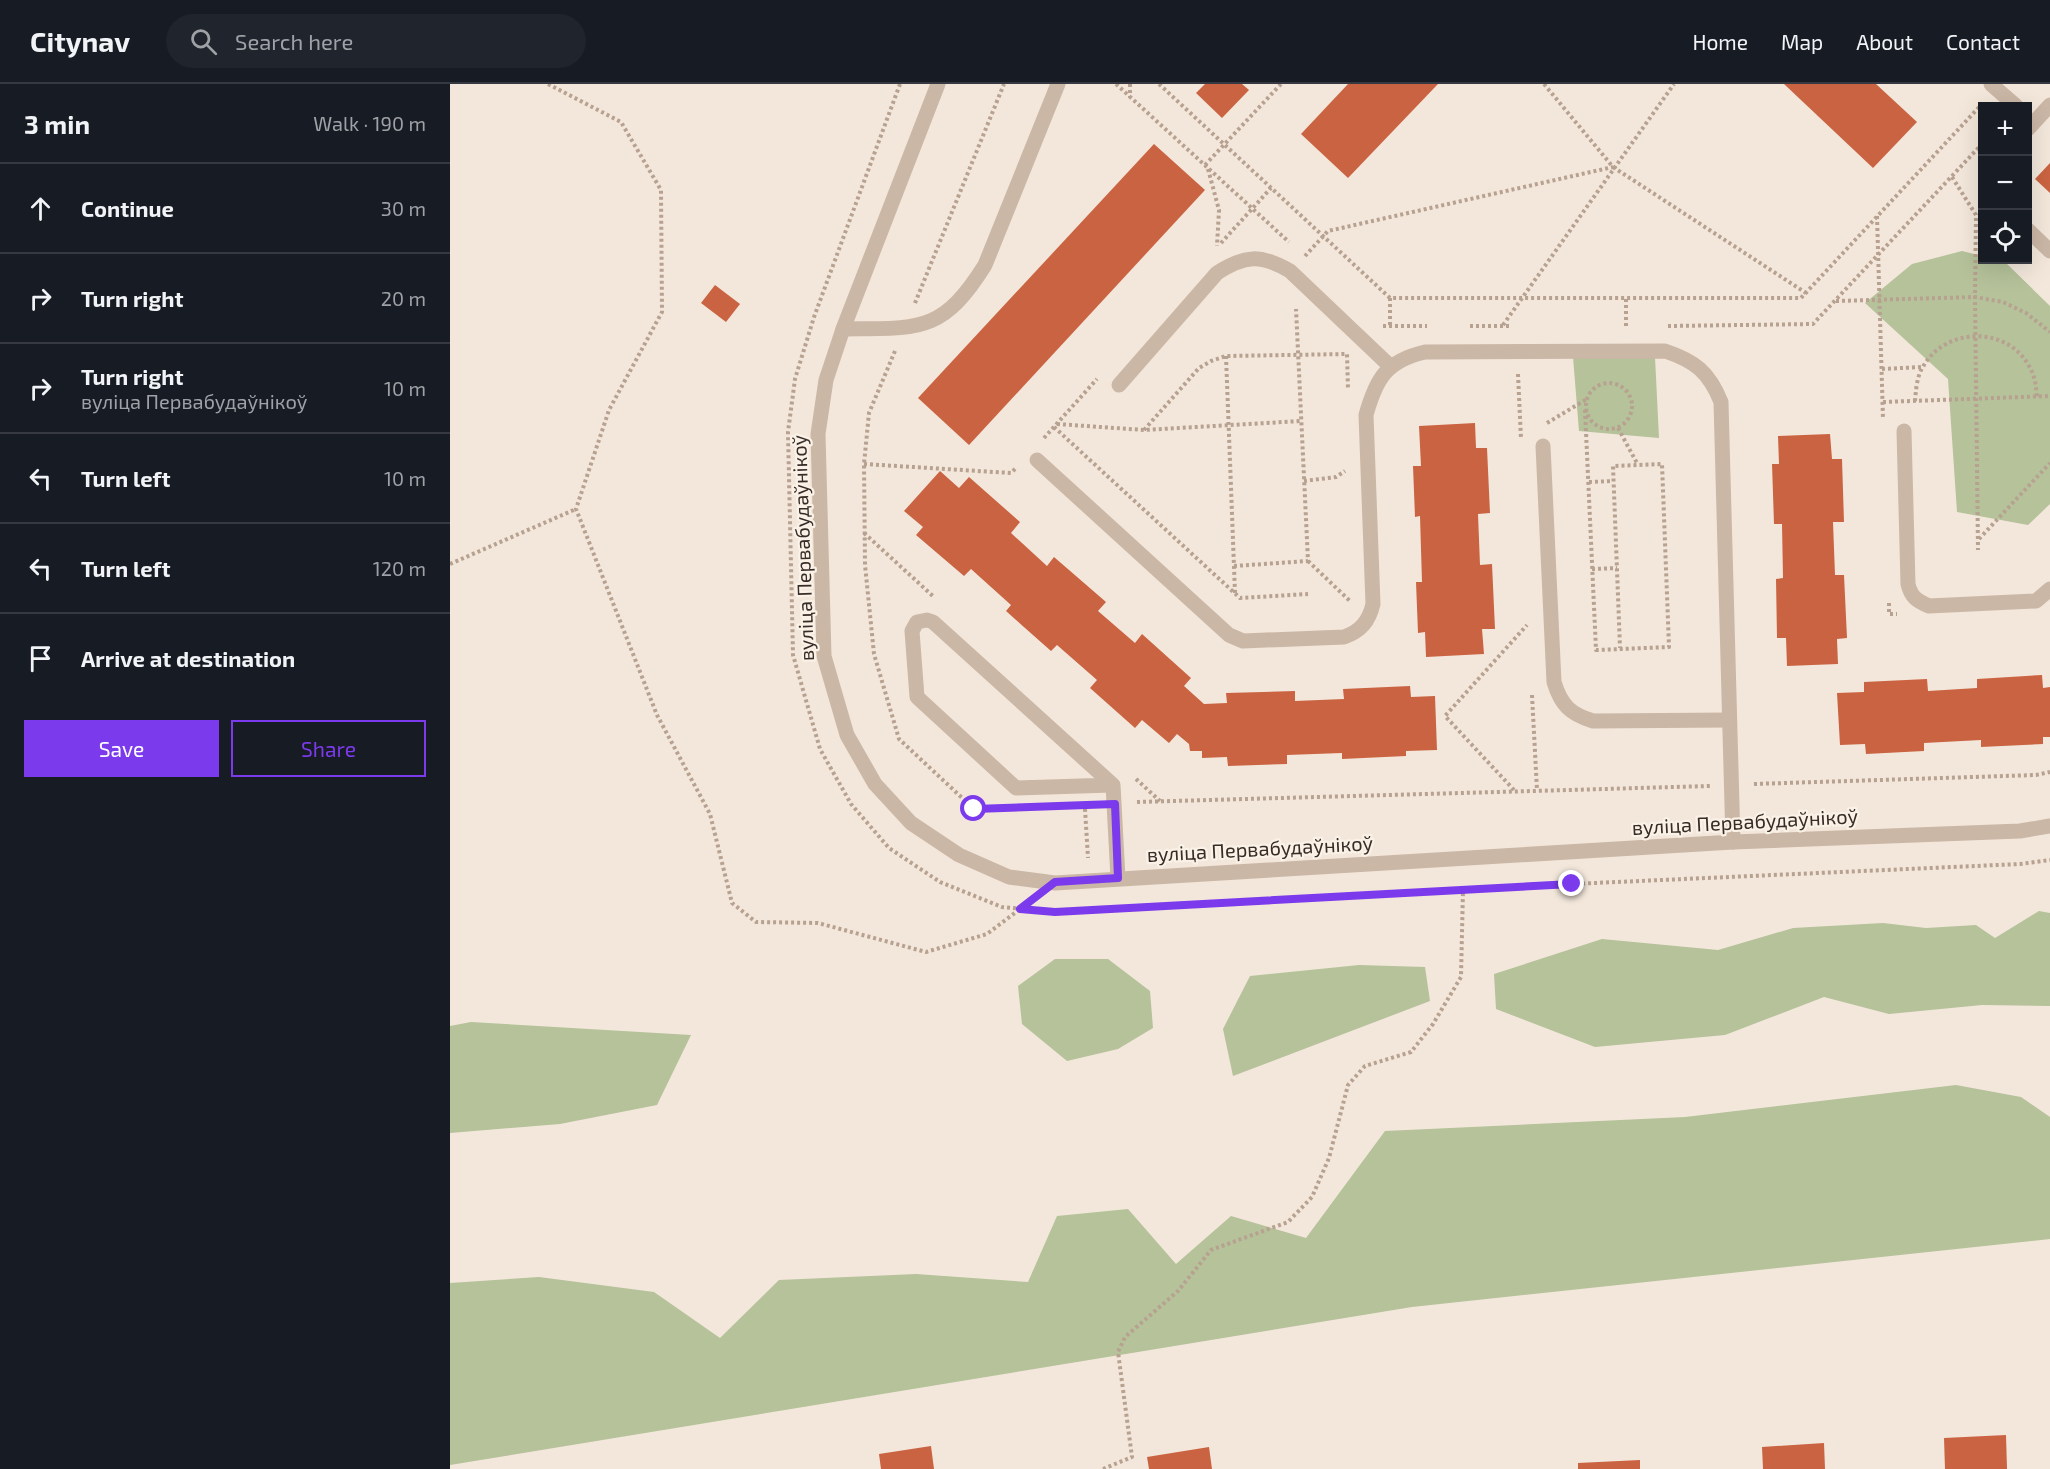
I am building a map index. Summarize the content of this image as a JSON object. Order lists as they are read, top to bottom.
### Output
{
  "streets": {
    "street": ["вуліца Первабудаўнікоў"]
  },
  "page": {
    "header": "Citynav",
    "search": "Search here",
    "nav": [
      "Home",
      "Map",
      "About",
      "Contact"
    ],
    "heading": ["3 min", "Walk · 190 m"],
    "map_buttons": ["+", "−"],
    "list": [
      ["Continue", "30 m"],
      ["Turn right", "20 m"],
      ["Turn right", "вуліца Первабудаўнікоў", "10 m"],
      ["Turn left", "10 m"],
      ["Turn left", "120 m"],
      "Arrive at destination"
    ],
    "buttons": ["Save", "Share"]
  }
}
